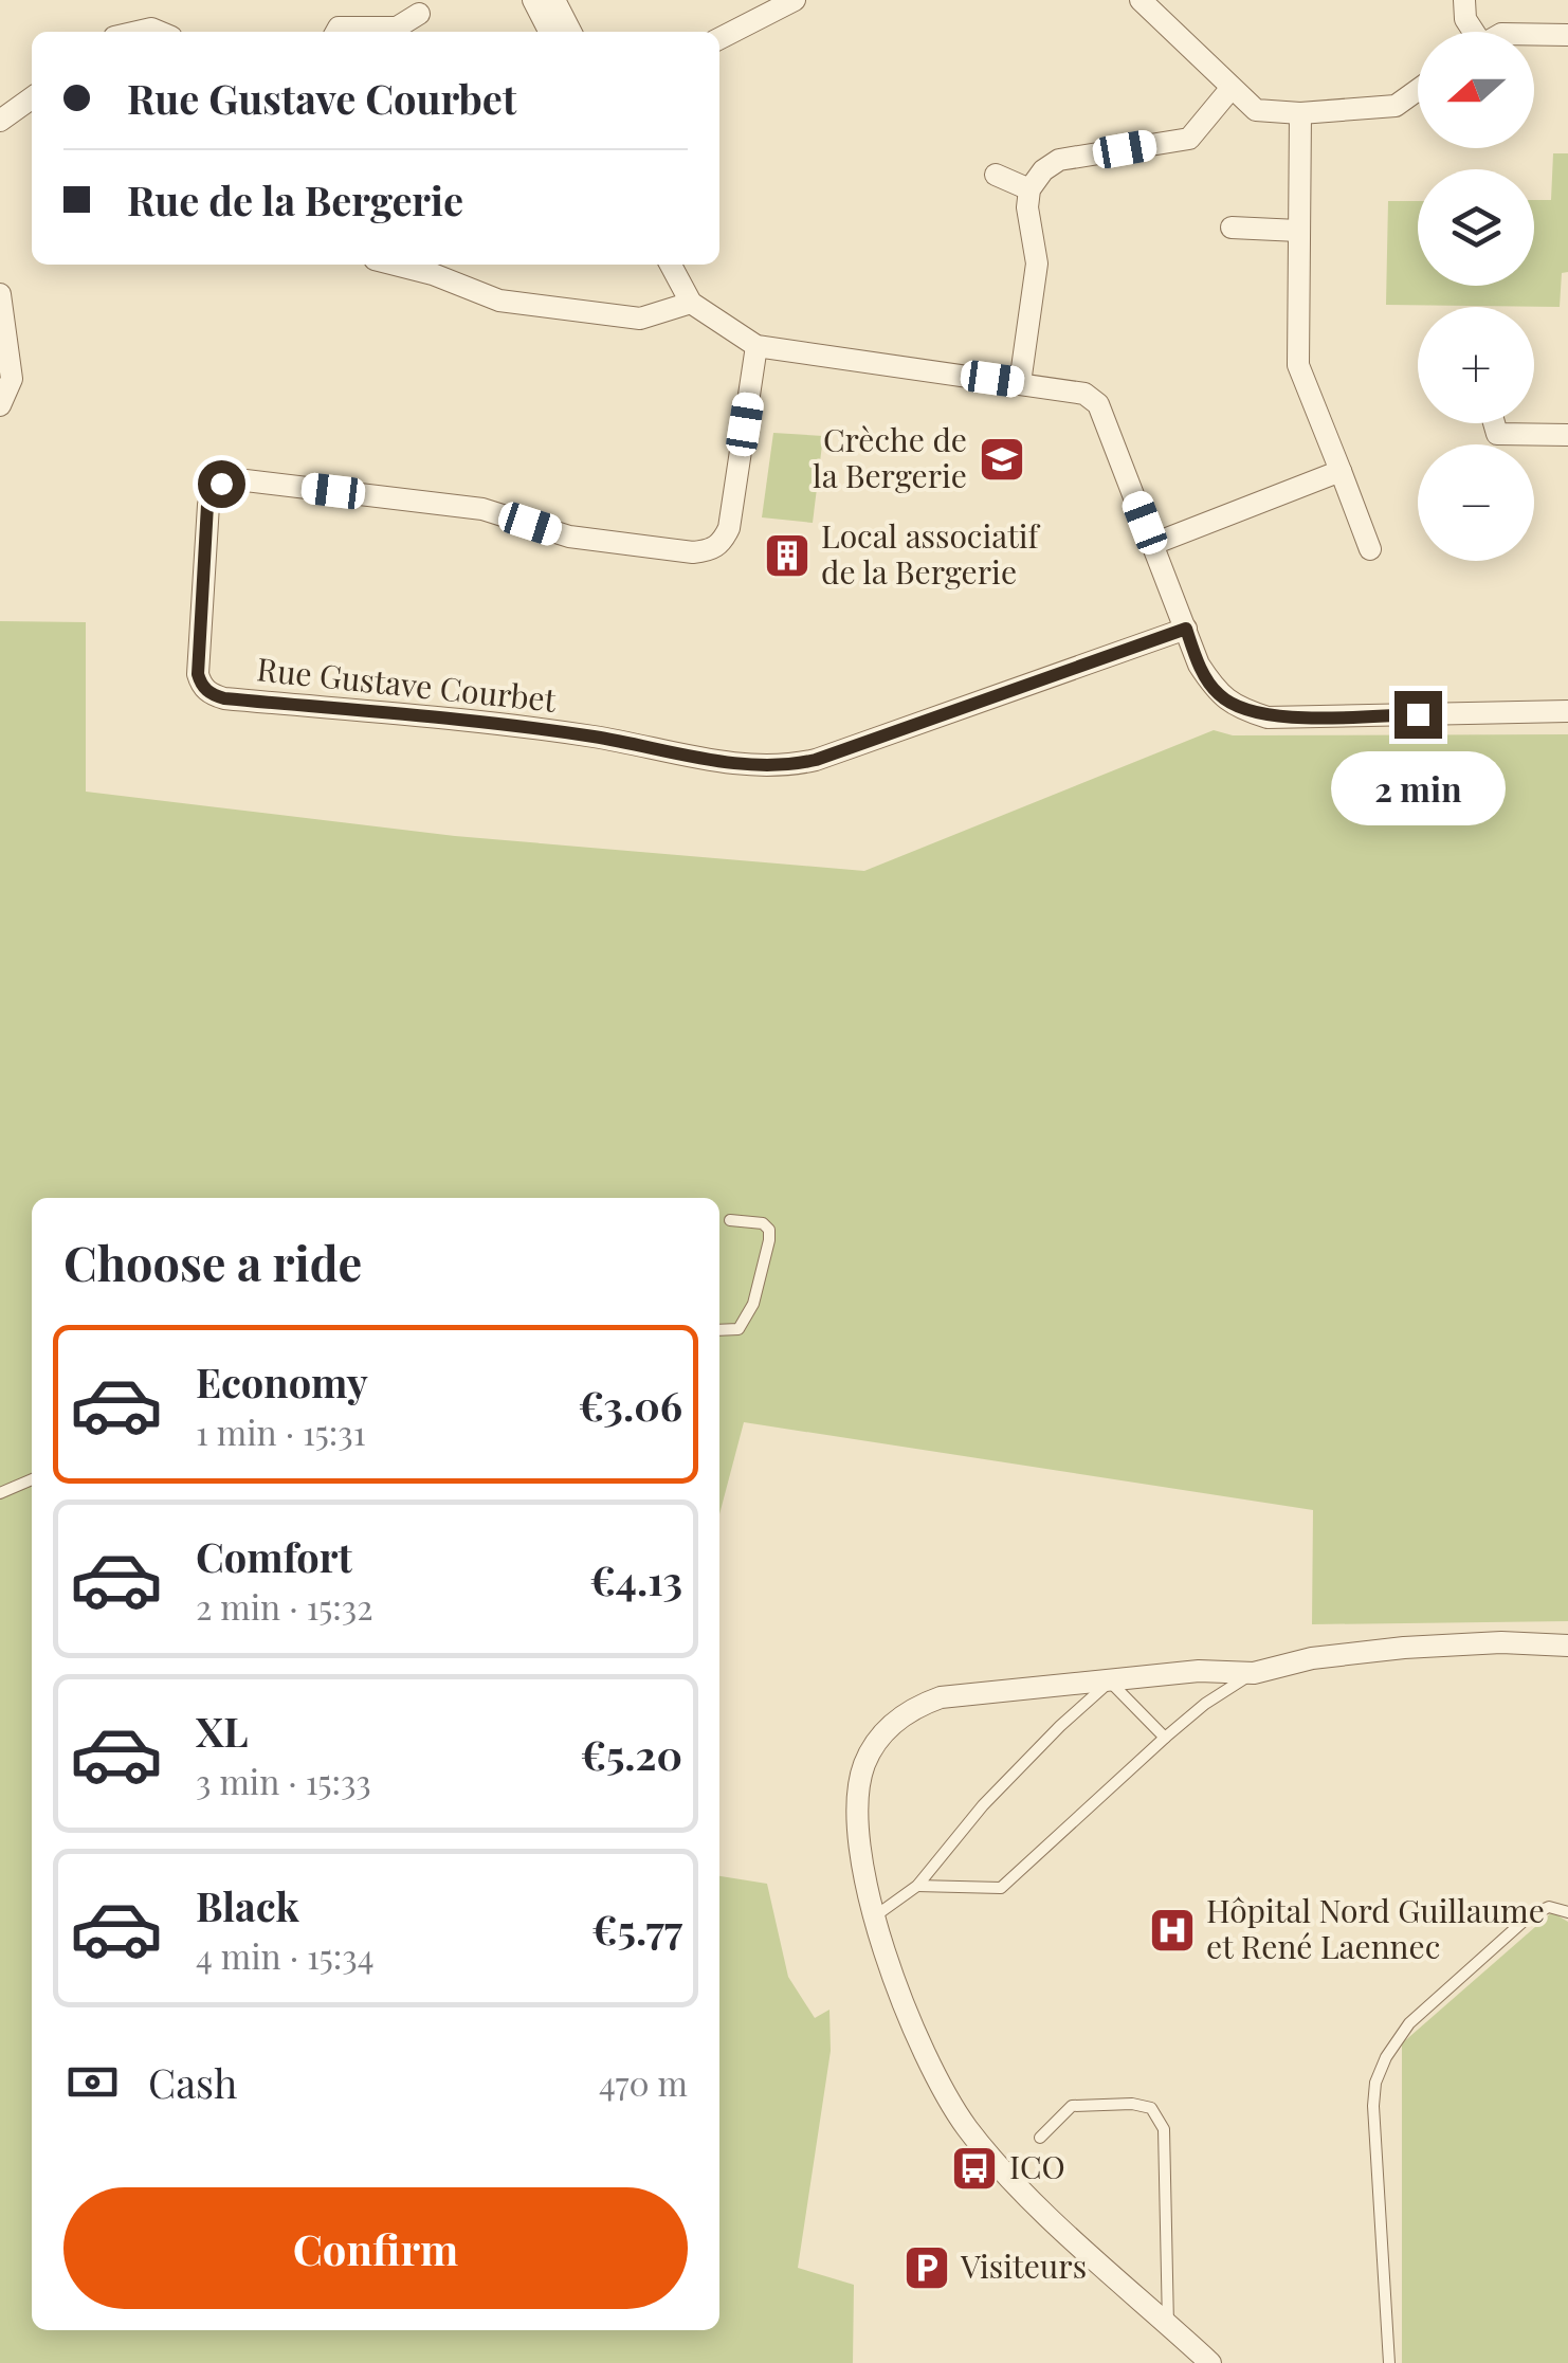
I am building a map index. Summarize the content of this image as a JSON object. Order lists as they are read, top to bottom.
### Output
{
  "streets": {
    "street": ["Rue Gustave Courbet"]
  },
  "places": {
    "school or university": ["Crèche de la Bergerie"],
    "building": ["Local associatif de la Bergerie"],
    "hospital": ["Hôpital Nord Guillaume et René Laennec"],
    "bus stop": ["ICO"],
    "parking": ["Visiteurs"]
  },
  "north": "left",
  "page": {
    "map_buttons": ["+", "−"],
    "banner": ["Rue Gustave Courbet", "Rue de la Bergerie"],
    "bubble": "2 min",
    "heading": "Choose a ride",
    "list": [
      {
        "name": "Economy",
        "note": "1 min · 15:31",
        "value": "€3.06"
      },
      {
        "name": "Comfort",
        "note": "2 min · 15:32",
        "value": "€4.13"
      },
      {
        "name": "XL",
        "note": "3 min · 15:33",
        "value": "€5.20"
      },
      {
        "name": "Black",
        "note": "4 min · 15:34",
        "value": "€5.77"
      }
    ],
    "pay": ["Cash", "470 m"],
    "buttons": "Confirm"
  }
}
